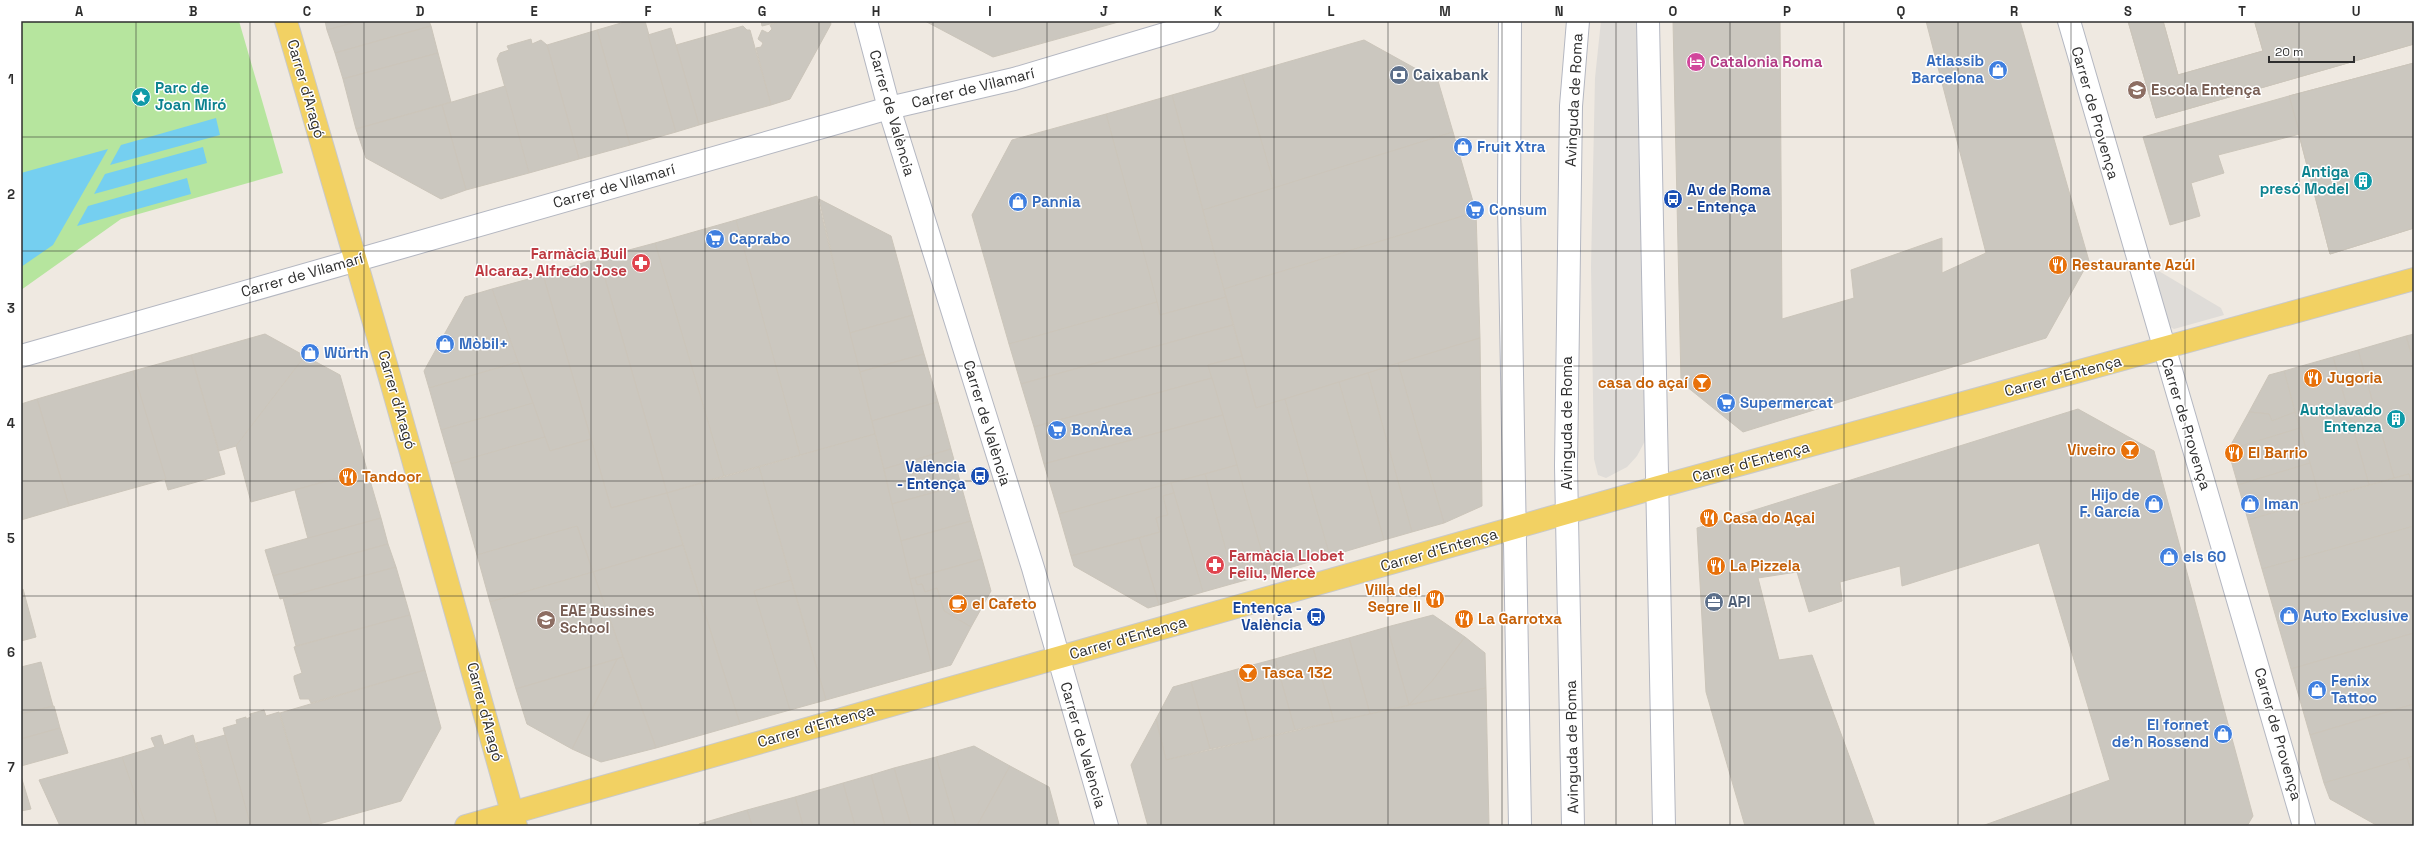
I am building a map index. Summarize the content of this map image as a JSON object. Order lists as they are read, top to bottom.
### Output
{
  "streets": {
    "main road": ["Carrer d'Aragó", "Carrer d'Entença"],
    "street": [
      "Carrer de Vilamarí",
      "Avinguda de Roma",
      "Carrer de València",
      "Carrer de Provença"
    ]
  },
  "crossings": [
    ["Carrer de Vilamarí", "Carrer d'Aragó"],
    ["Carrer de Vilamarí", "Carrer de València"],
    ["Carrer d'Aragó", "Carrer d'Entença"],
    ["Avinguda de Roma", "Carrer d'Entença"],
    ["Carrer de València", "Carrer d'Entença"],
    ["Carrer de Provença", "Carrer d'Entença"]
  ],
  "places": {
    "hotel": ["Catalonia Roma"],
    "shop": [
      "Atlassib Barcelona",
      "Fruit Xtra",
      "Pannia",
      "Mòbil+",
      "Würth",
      "Hijo de F. García",
      "Iman",
      "els 60",
      "Auto Exclusive",
      "Fenix Tattoo",
      "El fornet de'n Rossend"
    ],
    "bank": ["Caixabank"],
    "school or university": ["Escola Entença", "EAE Bussines School"],
    "place": ["Parc de Joan Miró"],
    "building": ["Antiga presó Model", "Autolavado Entenza"],
    "bus stop": ["Av de Roma - Entença", "València - Entença", "Entença - València"],
    "supermarket": [
      "Consum",
      "Caprabo",
      "Supermercat",
      "BonÀrea"
    ],
    "pharmacy": ["Farmàcia Buil Alcaraz, Alfredo Jose", "Farmàcia Llobet Feliu, Mercè"],
    "restaurant": [
      "Restaurante Azúl",
      "Jugoria",
      "El Barrio",
      "Tandoor",
      "Casa do Açai",
      "La Pizzela",
      "Villa del Segre II",
      "La Garrotxa"
    ],
    "bar": ["casa do açaí", "Viveiro", "Tasca 132"],
    "office": ["API"],
    "cafe": ["el Cafeto"]
  },
  "scale_bar": "20 m",
  "grid": {
    "columns": [
      "A",
      "B",
      "C",
      "D",
      "E",
      "F",
      "G",
      "H",
      "I",
      "J",
      "K",
      "L",
      "M",
      "N",
      "O",
      "P",
      "Q",
      "R",
      "S",
      "T",
      "U"
    ],
    "rows": [
      "1",
      "2",
      "3",
      "4",
      "5",
      "6",
      "7"
    ]
  }
}
